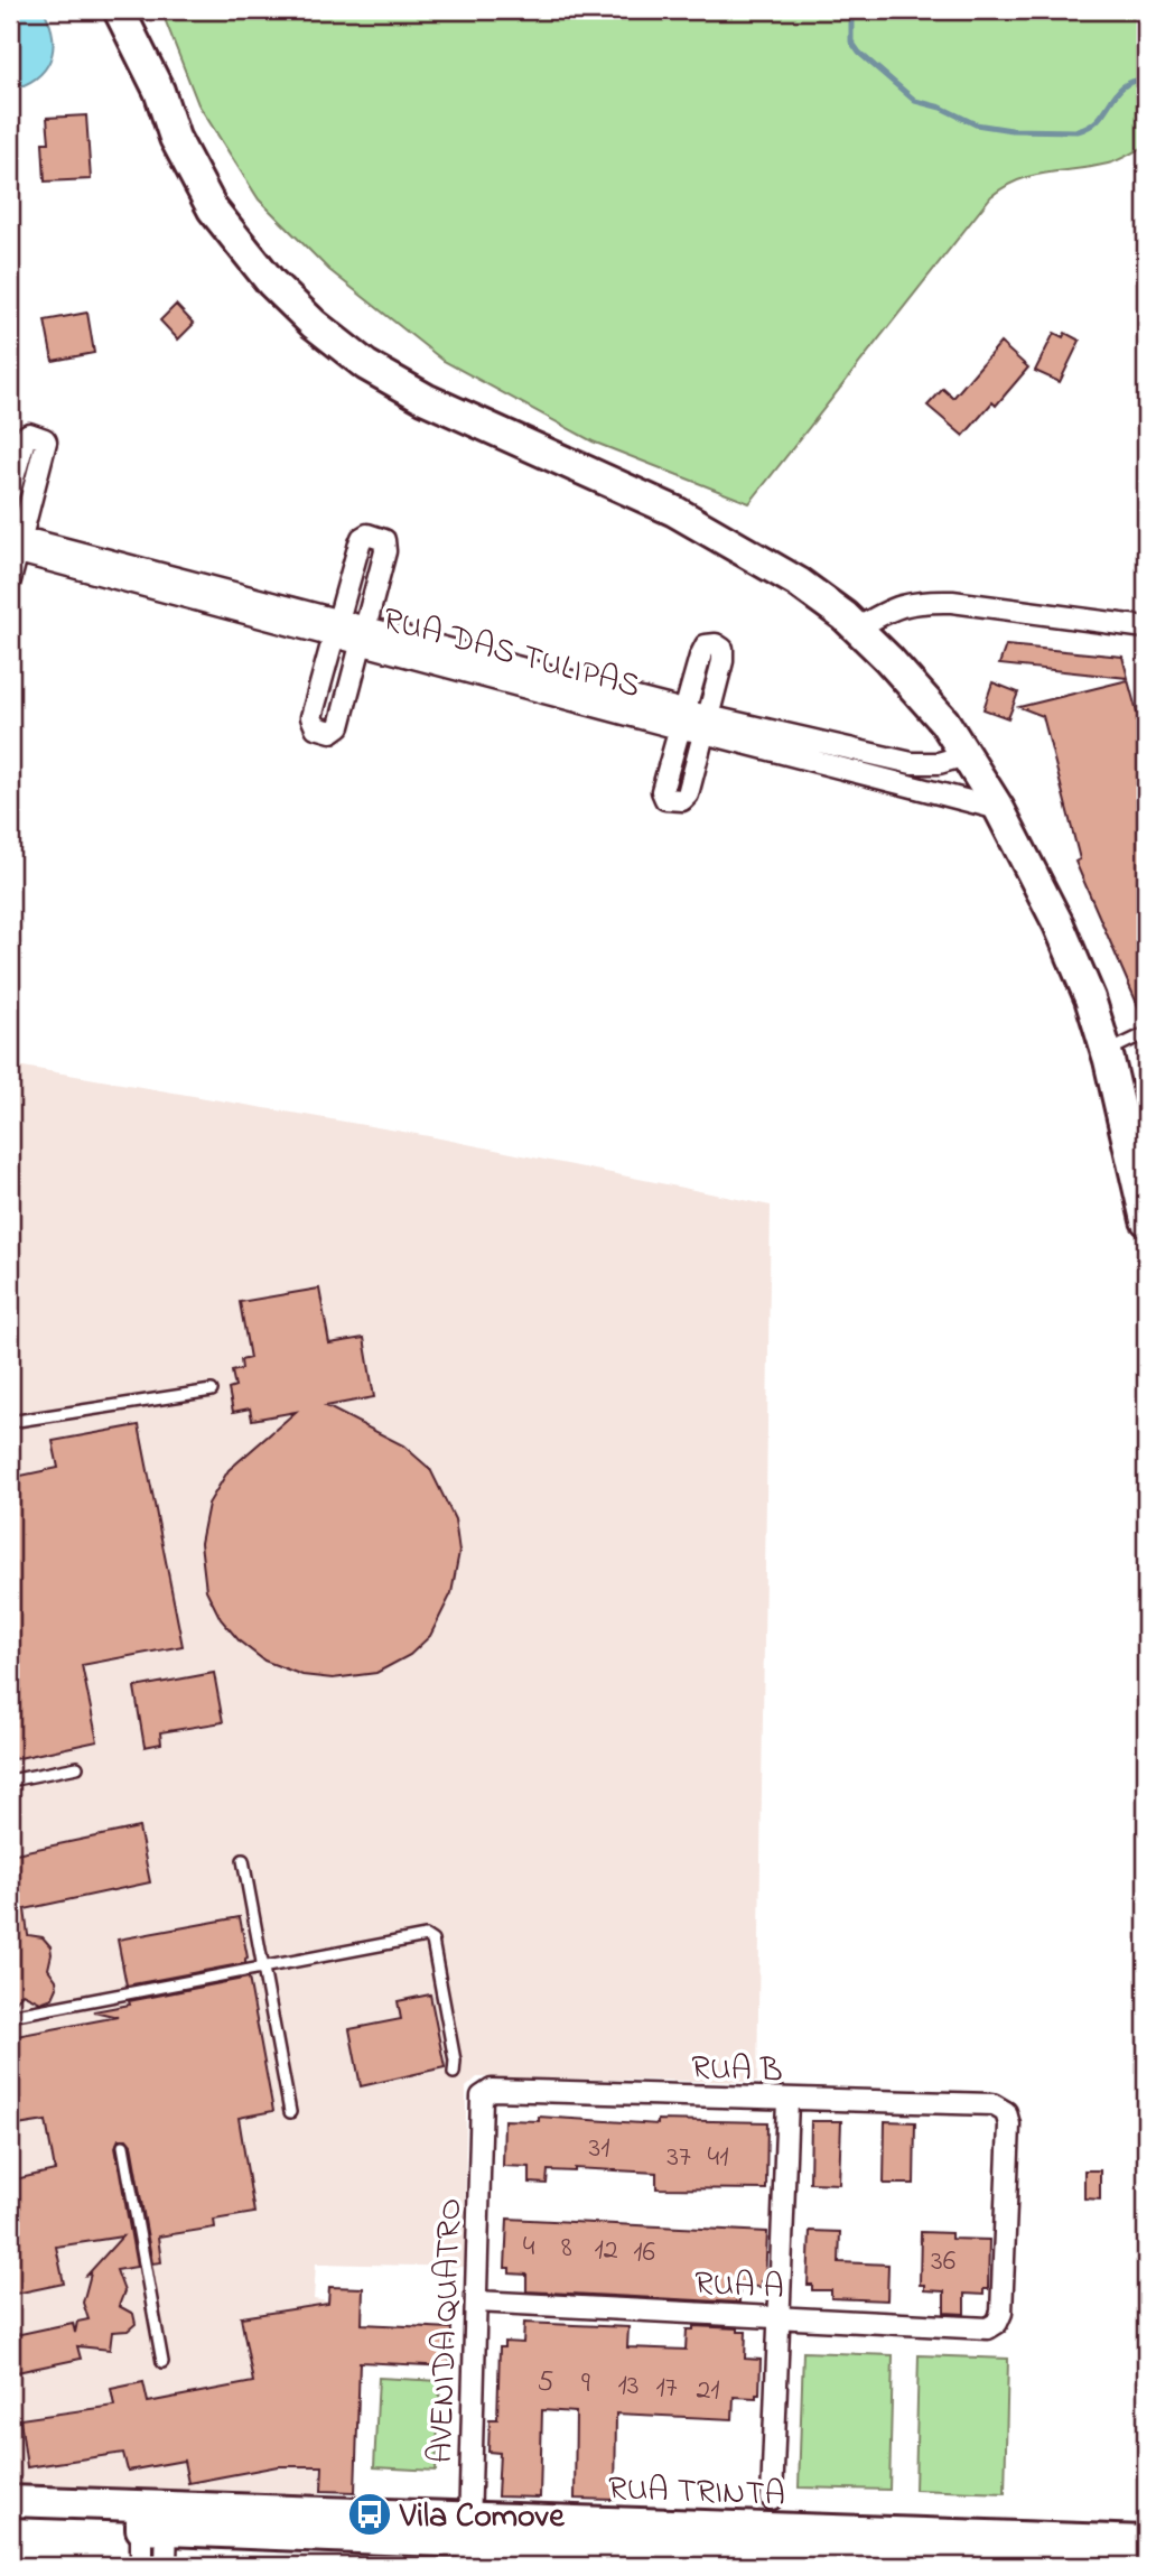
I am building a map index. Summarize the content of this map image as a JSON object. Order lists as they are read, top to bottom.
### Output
{
  "streets": {
    "main road": ["RUA TRINTA"],
    "street": [
      "RUA DAS TULIPAS",
      "RUA B",
      "RUA A",
      "AVENIDA QUATRO"
    ]
  },
  "crossings": [
    ["RUA B", "RUA A"],
    ["RUA B", "AVENIDA QUATRO"],
    ["RUA A", "AVENIDA QUATRO"],
    ["AVENIDA QUATRO", "RUA TRINTA"]
  ],
  "places": {
    "bus stop": ["Vila Comove"]
  },
  "house_numbers": [
    "31",
    "37",
    "41",
    "4",
    "8",
    "12",
    "16",
    "36",
    "5",
    "9",
    "13",
    "17",
    "21"
  ]
}
